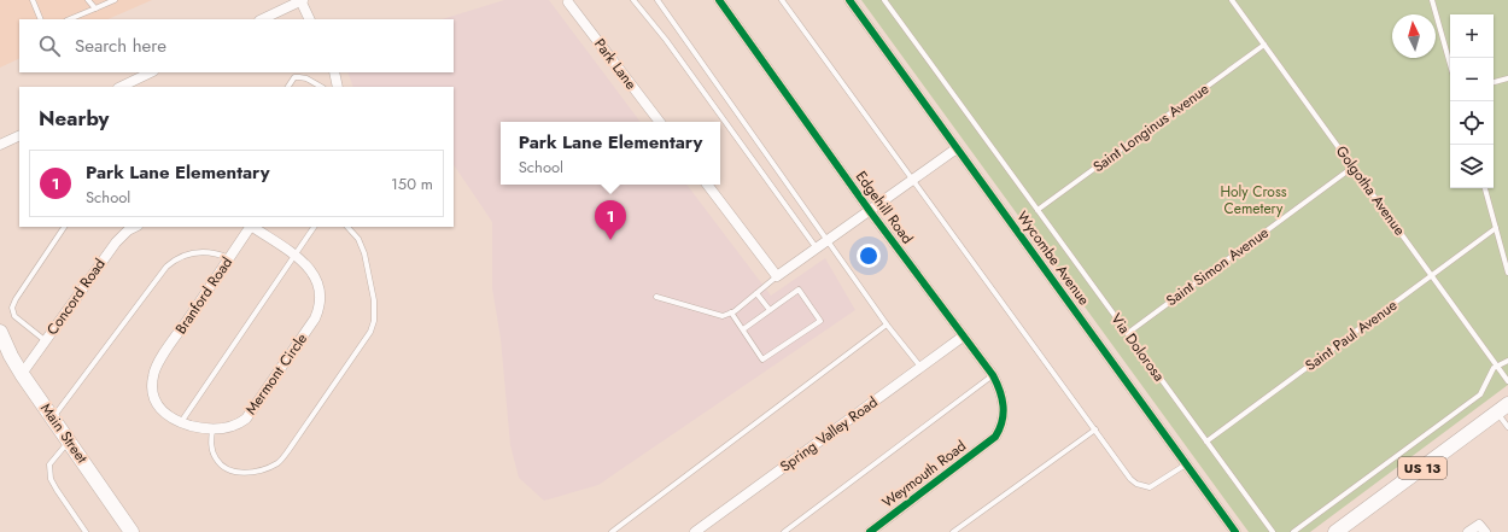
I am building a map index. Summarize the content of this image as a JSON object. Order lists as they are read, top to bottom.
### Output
{
  "streets": {
    "main road": ["Main Street", "US 13"],
    "street": [
      "Park Lane",
      "Edgehill Road",
      "Wycombe Avenue",
      "Branford Road",
      "Concord Road",
      "Mermont Circle",
      "Spring Valley Road",
      "Weymouth Road"
    ],
    "lane": [
      "Saint Longinus Avenue",
      "Golgotha Avenue",
      "Saint Simon Avenue",
      "Saint Paul Avenue",
      "Via Dolorosa"
    ]
  },
  "crossings": [
    ["Saint Longinus Avenue", "Golgotha Avenue"],
    ["Saint Longinus Avenue", "Via Dolorosa"],
    ["Golgotha Avenue", "Saint Simon Avenue"],
    ["Golgotha Avenue", "Saint Paul Avenue"],
    ["Edgehill Road", "Spring Valley Road"],
    ["Edgehill Road", "Weymouth Road"],
    ["Saint Simon Avenue", "Via Dolorosa"],
    ["Branford Road", "Mermont Circle"],
    ["Concord Road", "Main Street"],
    ["Saint Paul Avenue", "Via Dolorosa"]
  ],
  "parks": ["Holy Cross Cemetery"],
  "north": "top",
  "page": {
    "map_buttons": ["+", "−"],
    "search": "Search here",
    "heading": "Nearby",
    "popup": ["Park Lane Elementary", "School"],
    "list": [
      {
        "mark": "1",
        "name": "Park Lane Elementary",
        "note": "School",
        "value": "150 m"
      }
    ],
    "pins": "1"
  }
}
